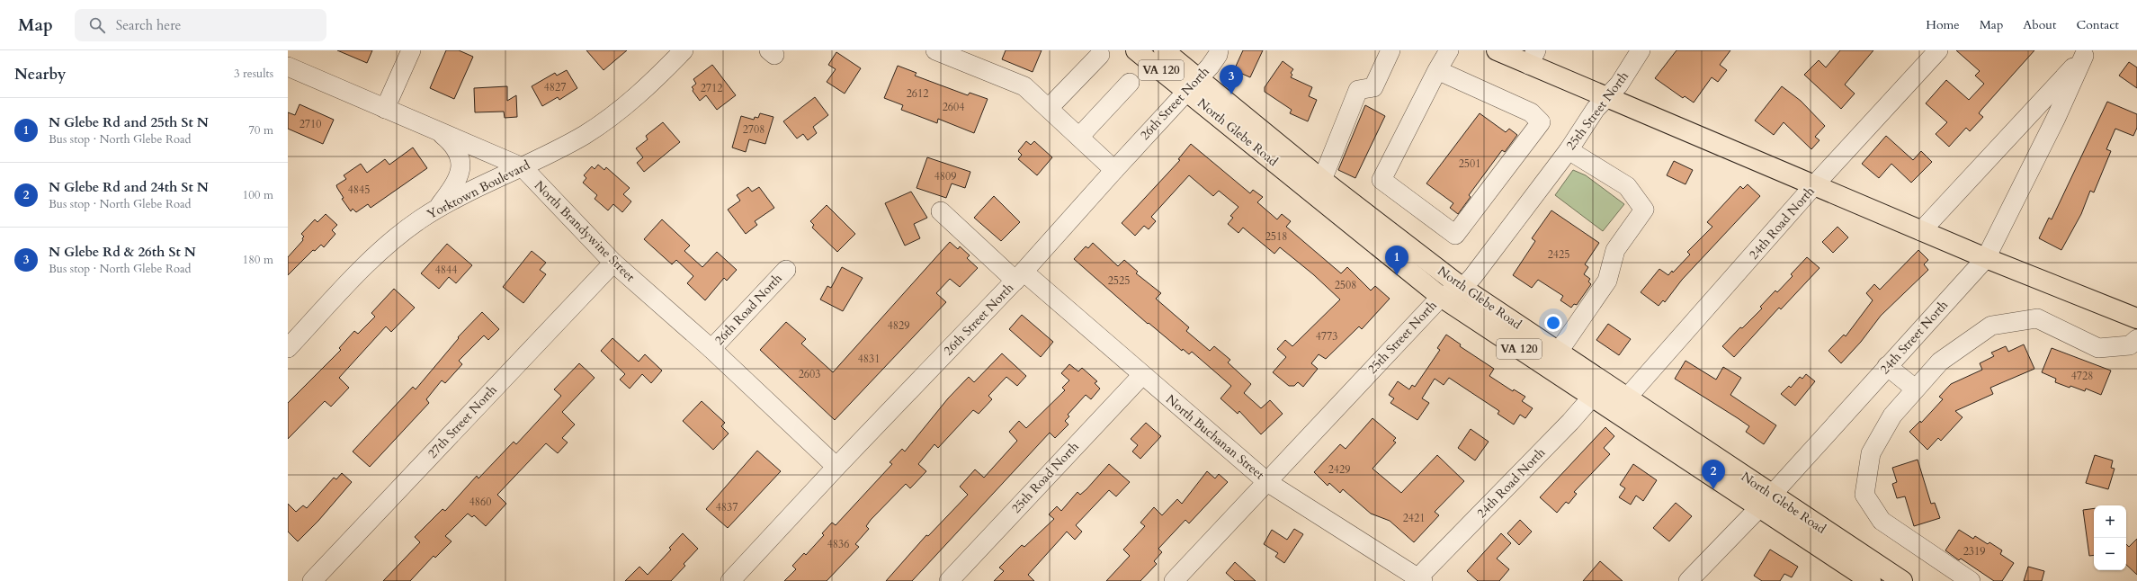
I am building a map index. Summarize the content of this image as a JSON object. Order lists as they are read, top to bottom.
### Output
{
  "streets": {
    "main road": ["VA 120", "North Glebe Road"],
    "street": [
      "26th Street North",
      "25th Street North",
      "Yorktown Boulevard",
      "24th Road North",
      "North Brandywine Street",
      "26th Road North",
      "24th Street North",
      "27th Street North",
      "North Buchanan Street",
      "25th Road North"
    ]
  },
  "crossings": [
    ["26th Street North", "North Glebe Road"],
    ["26th Street North", "North Brandywine Street"],
    ["26th Street North", "North Buchanan Street"],
    ["25th Street North", "North Glebe Road"],
    ["25th Street North", "North Buchanan Street"],
    ["North Glebe Road", "24th Road North"],
    ["North Glebe Road", "24th Street North"],
    ["Yorktown Boulevard", "North Brandywine Street"],
    ["24th Road North", "North Buchanan Street"],
    ["North Brandywine Street", "26th Road North"],
    ["North Brandywine Street", "27th Street North"],
    ["North Buchanan Street", "25th Road North"]
  ],
  "house_numbers": [
    "4827",
    "2712",
    "2612",
    "2604",
    "2710",
    "2708",
    "2501",
    "4809",
    "4845",
    "2518",
    "2425",
    "4844",
    "2525",
    "2508",
    "4829",
    "4773",
    "4831",
    "2603",
    "4728",
    "2429",
    "4860",
    "4837",
    "2421",
    "4836",
    "2319"
  ],
  "page": {
    "header": "Map",
    "search": "Search here",
    "nav": [
      "Home",
      "Map",
      "About",
      "Contact"
    ],
    "heading": ["Nearby", "3 results"],
    "pins": ["3", "1", "2"],
    "list": [
      {
        "mark": "1",
        "name": "N Glebe Rd and 25th St N",
        "note": "Bus stop · North Glebe Road",
        "value": "70 m"
      },
      {
        "mark": "2",
        "name": "N Glebe Rd and 24th St N",
        "note": "Bus stop · North Glebe Road",
        "value": "100 m"
      },
      {
        "mark": "3",
        "name": "N Glebe Rd & 26th St N",
        "note": "Bus stop · North Glebe Road",
        "value": "180 m"
      }
    ],
    "map_buttons": ["+", "−"]
  }
}
